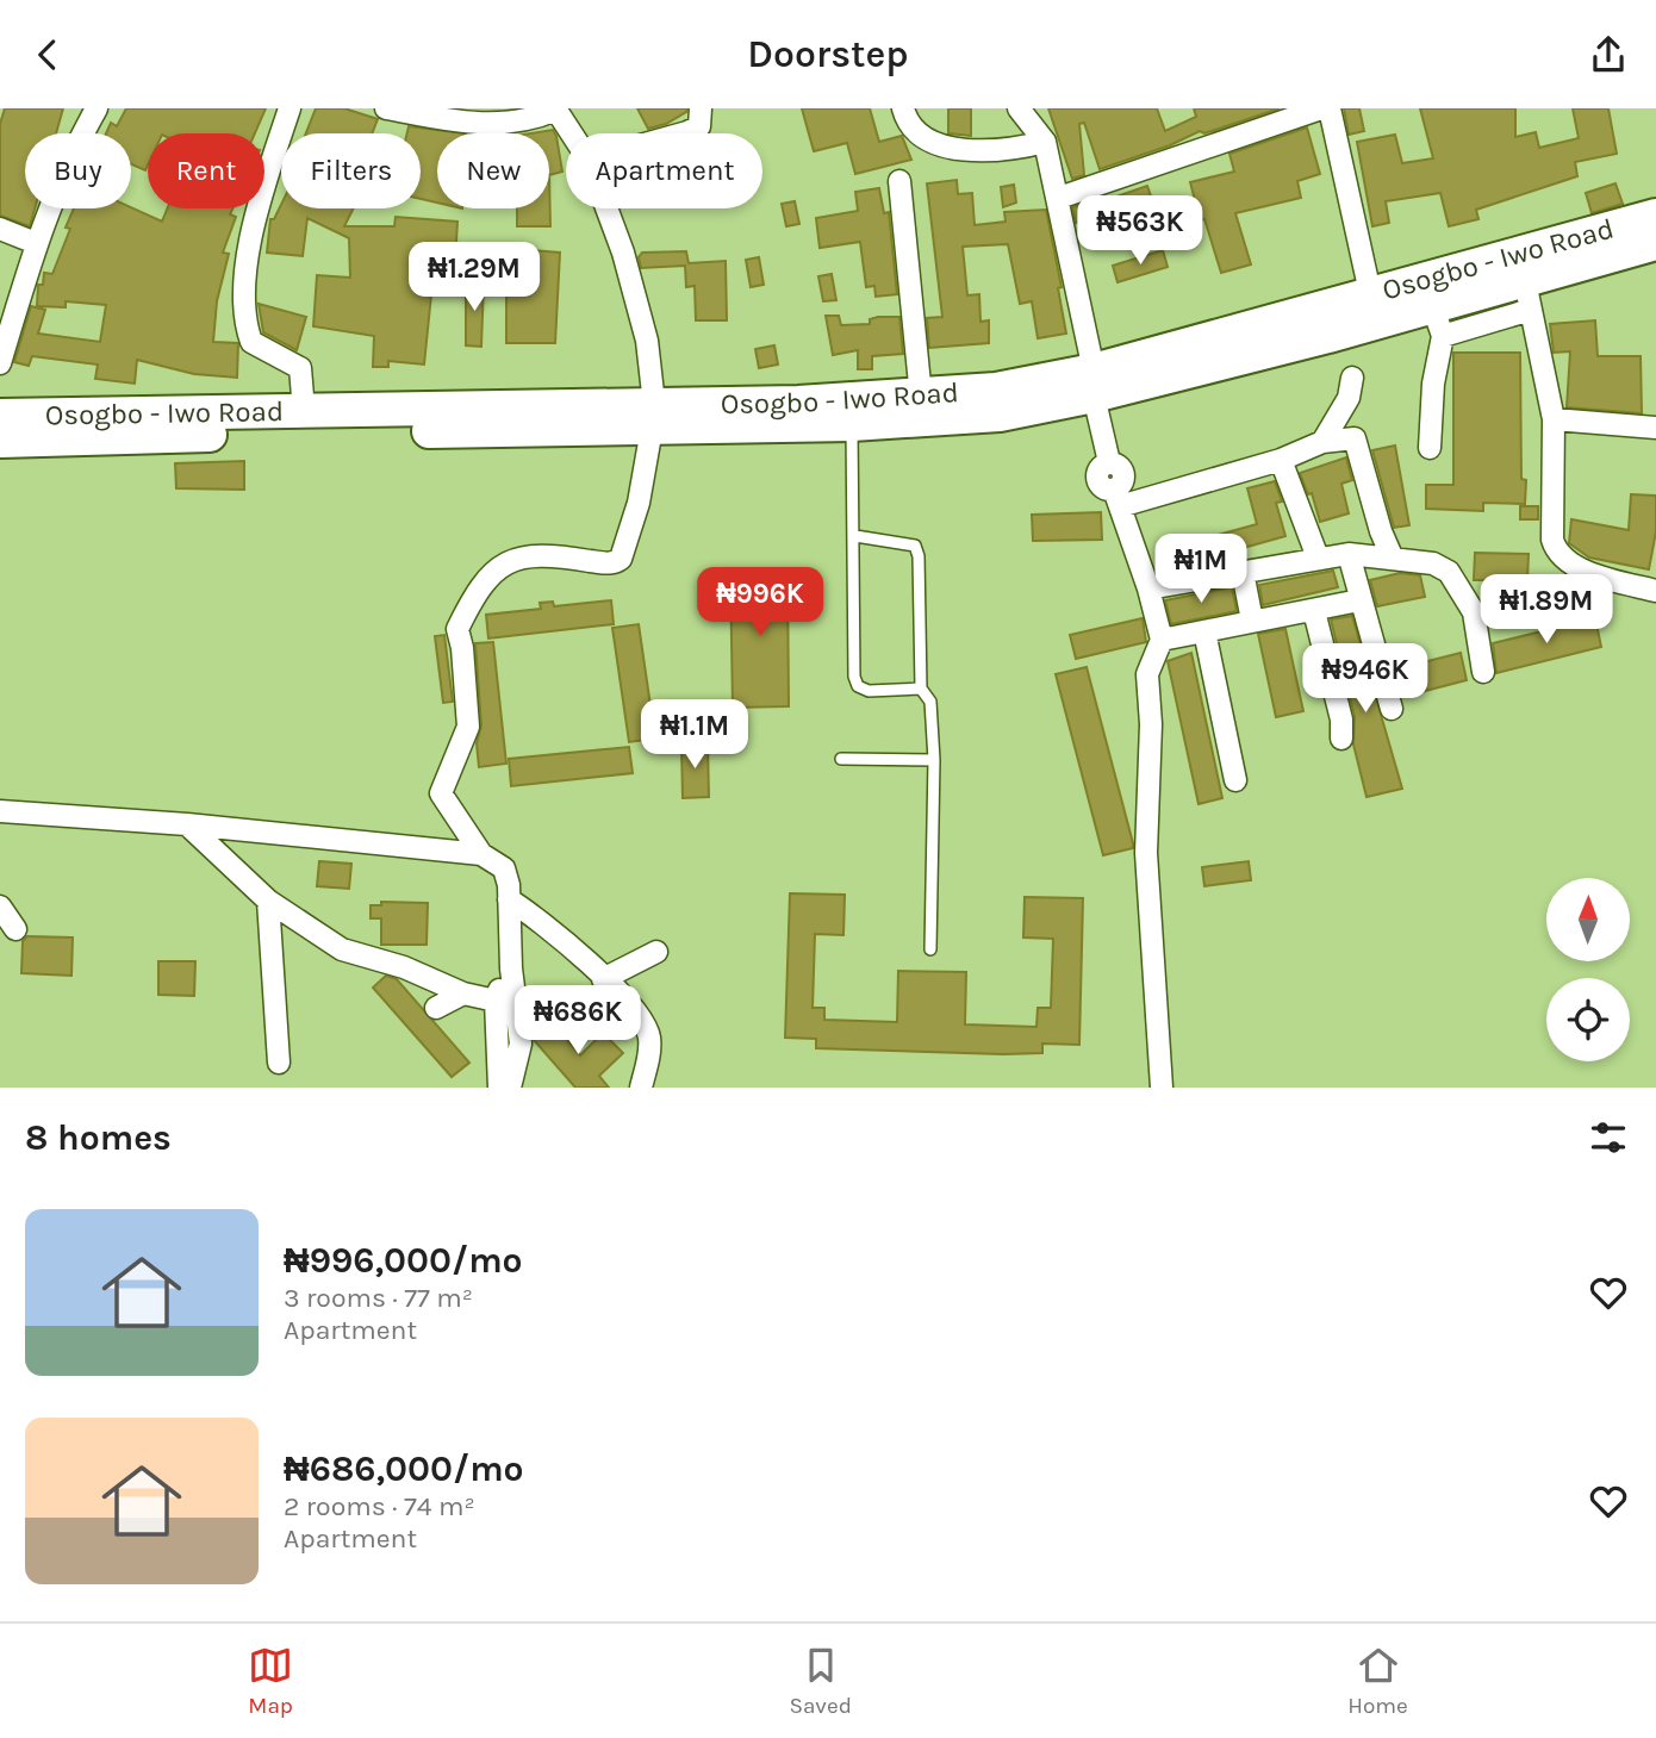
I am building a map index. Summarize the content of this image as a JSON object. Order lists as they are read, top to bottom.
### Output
{
  "streets": {
    "main road": ["Osogbo - Iwo Road"]
  },
  "north": "top",
  "page": {
    "header": "Doorstep",
    "chip": [
      "Buy",
      "Rent",
      "Filters",
      "New",
      "Apartment"
    ],
    "price": [
      "₦563K",
      "₦1.29M",
      "₦1M",
      "₦996K",
      "₦1.89M",
      "₦946K",
      "₦1.1M",
      "₦686K"
    ],
    "heading": "8 homes",
    "list": [
      {
        "name": "₦996,000/mo",
        "note": "3 rooms · 77 m² · Apartment"
      },
      {
        "name": "₦686,000/mo",
        "note": "2 rooms · 74 m² · Apartment"
      }
    ],
    "tabs": ["Map", "Saved", "Home"]
  }
}
